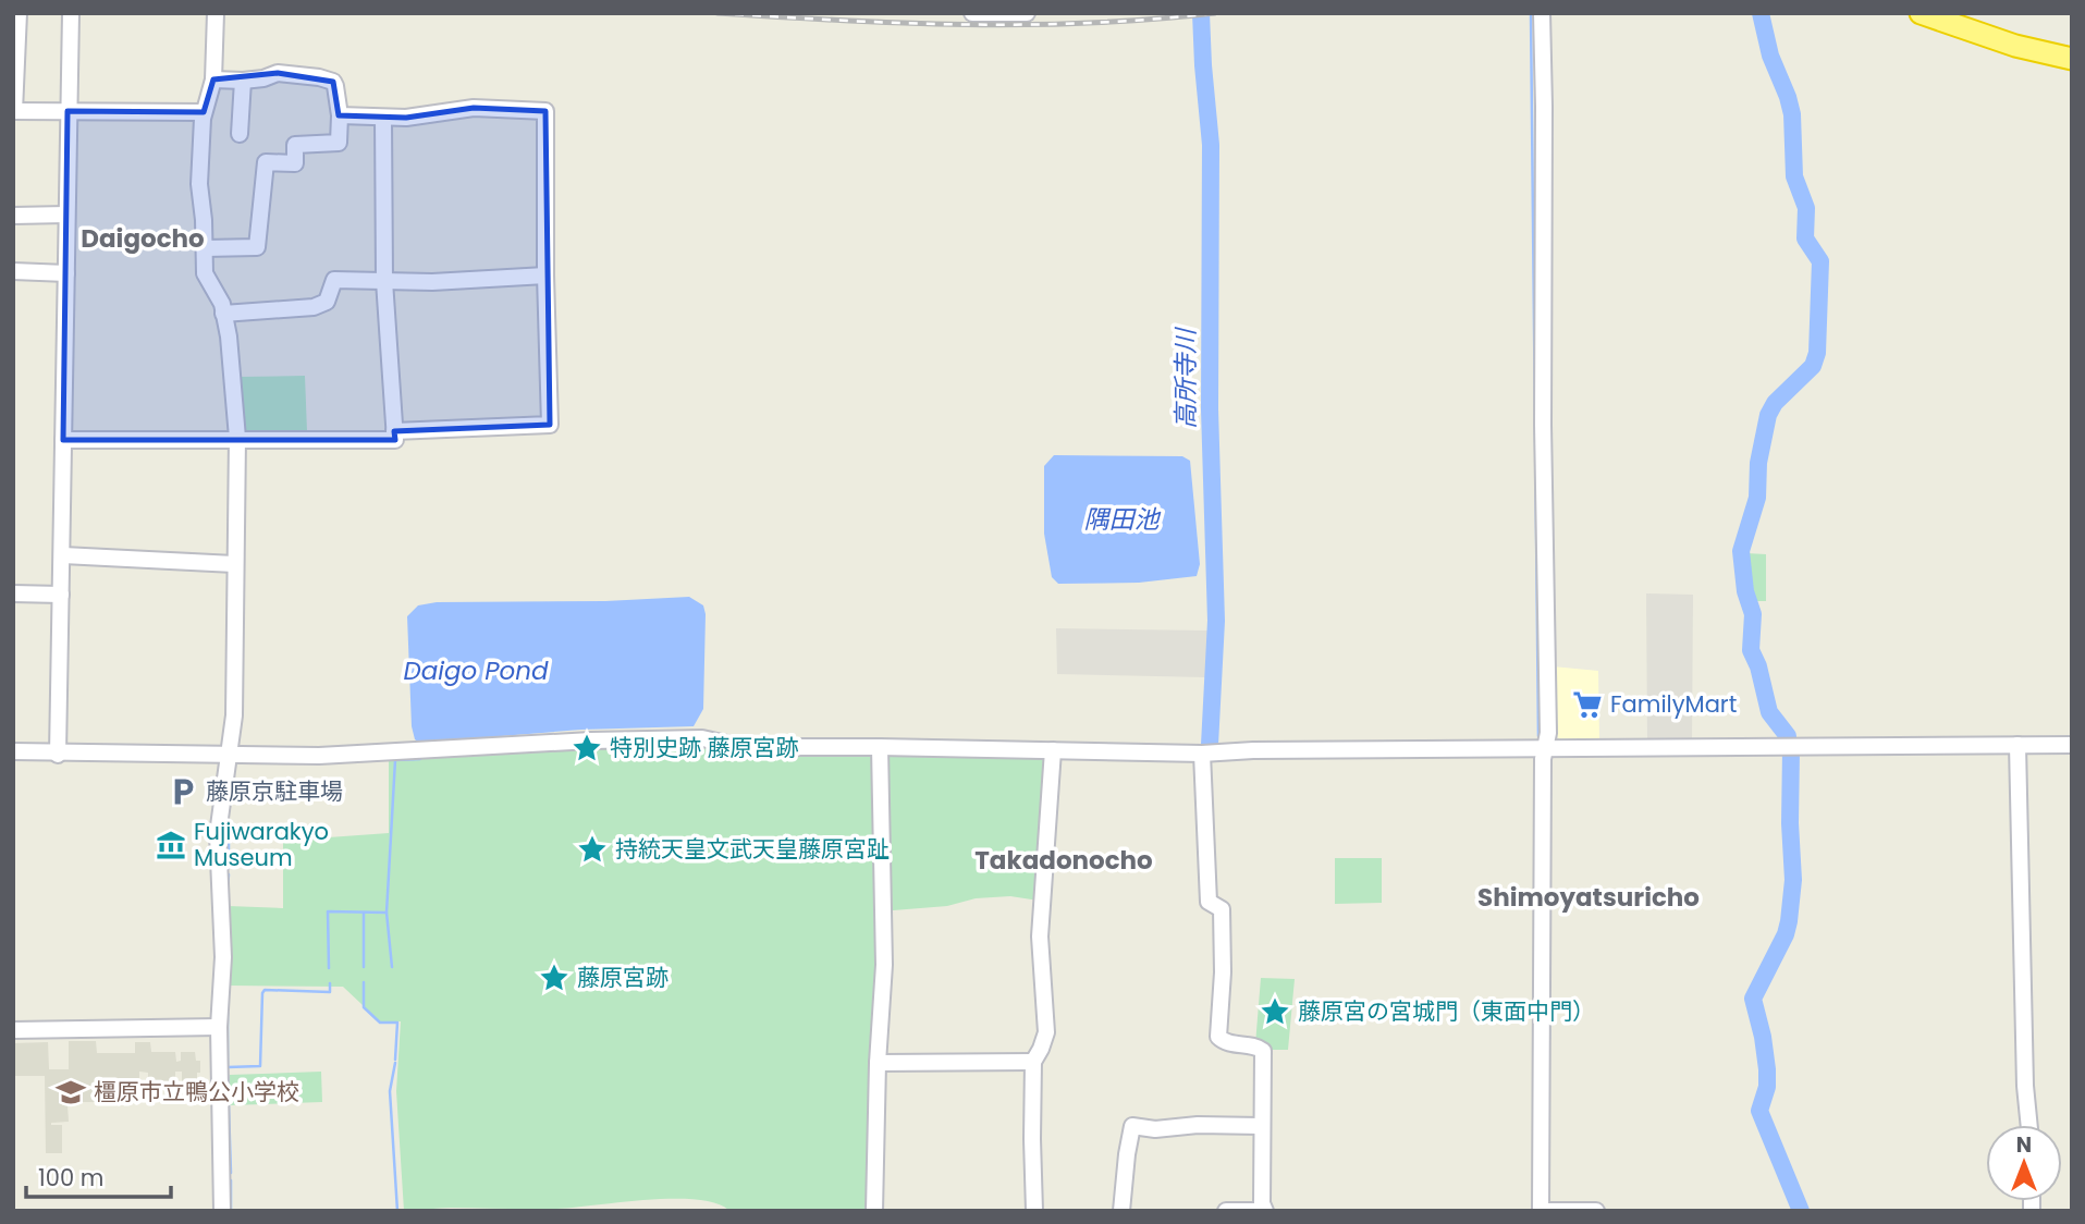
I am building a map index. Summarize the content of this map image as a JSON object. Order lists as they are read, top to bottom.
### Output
{
  "districts": ["Daigocho", "Takadonocho", "Shimoyatsuricho"],
  "water": ["高所寺川", "隅田池", "Daigo Pond"],
  "places": {
    "supermarket": ["FamilyMart"],
    "place": [
      "特別史跡 藤原宮跡",
      "持統天皇文武天皇藤原宮趾",
      "藤原宮跡",
      "藤原宮の宮城門（東面中門）"
    ],
    "parking": ["藤原京駐車場"],
    "museum": ["Fujiwarakyo Museum"],
    "school or university": ["橿原市立鴨公小学校"]
  },
  "scale_bar": "100 m",
  "north": "top"
}
